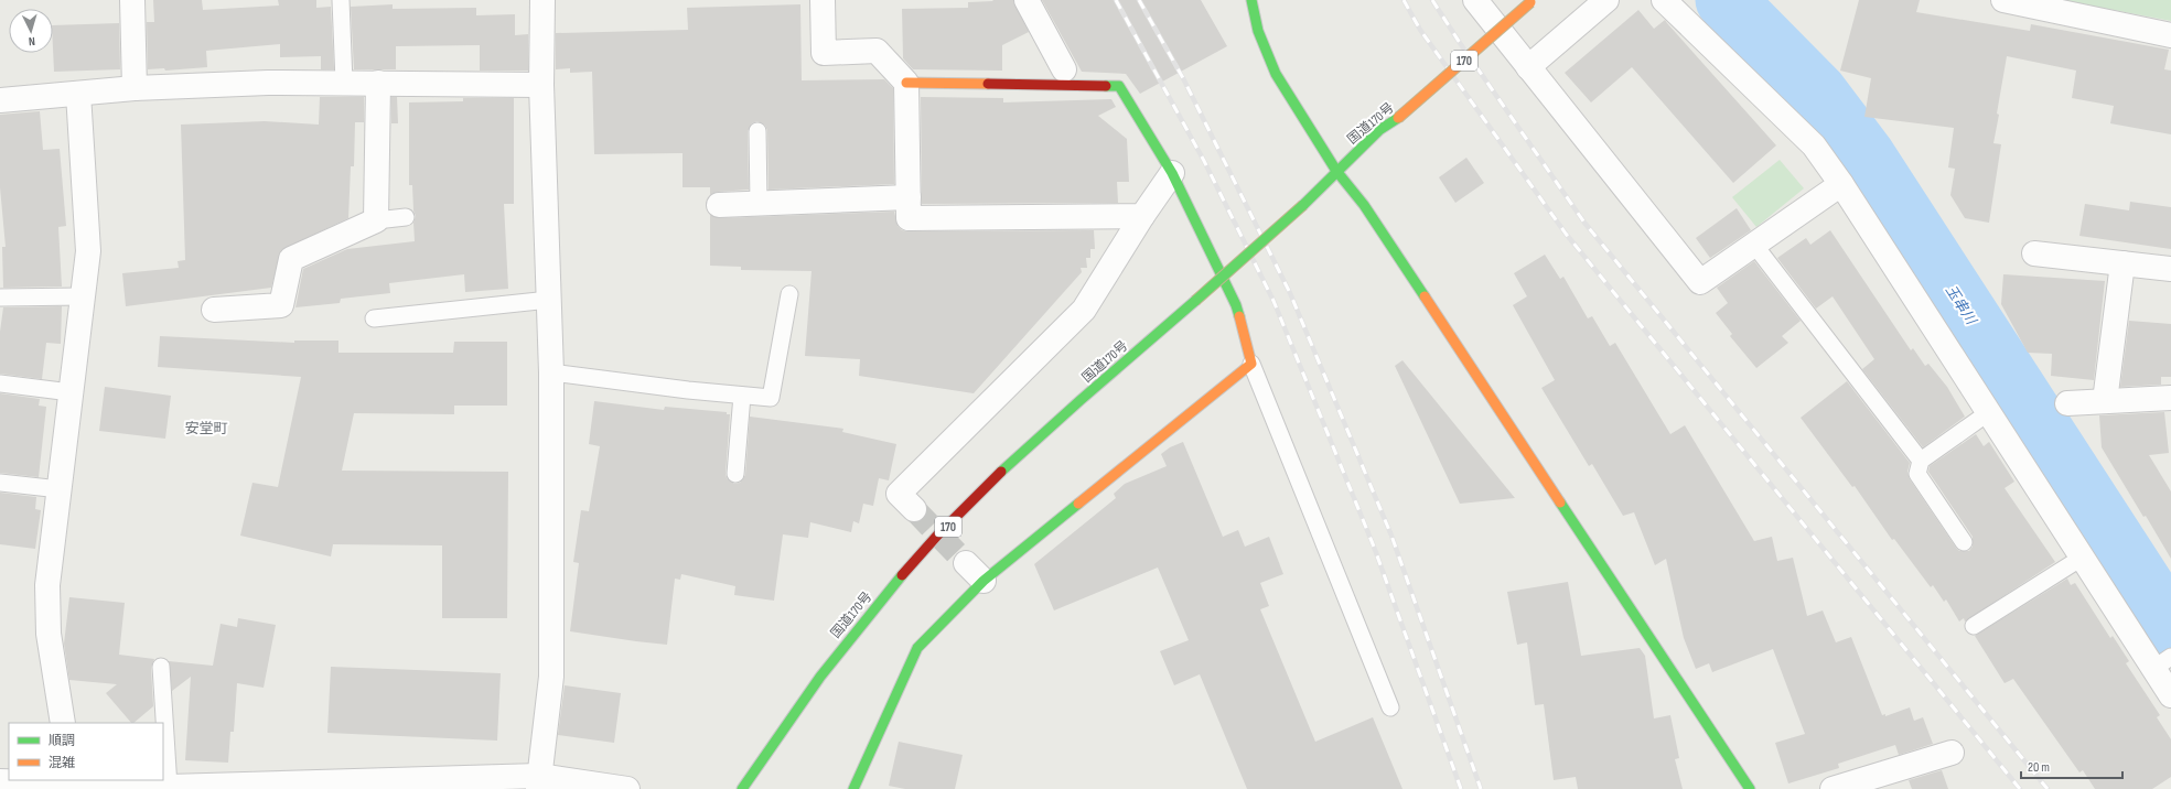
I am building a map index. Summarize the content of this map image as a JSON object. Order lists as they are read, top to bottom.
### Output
{
  "streets": {
    "main road": ["170", "国道170号"]
  },
  "districts": ["安堂町"],
  "water": ["玉串川"],
  "legend": ["順調", "混雑"],
  "scale_bar": "20 m",
  "north": "bottom"
}
